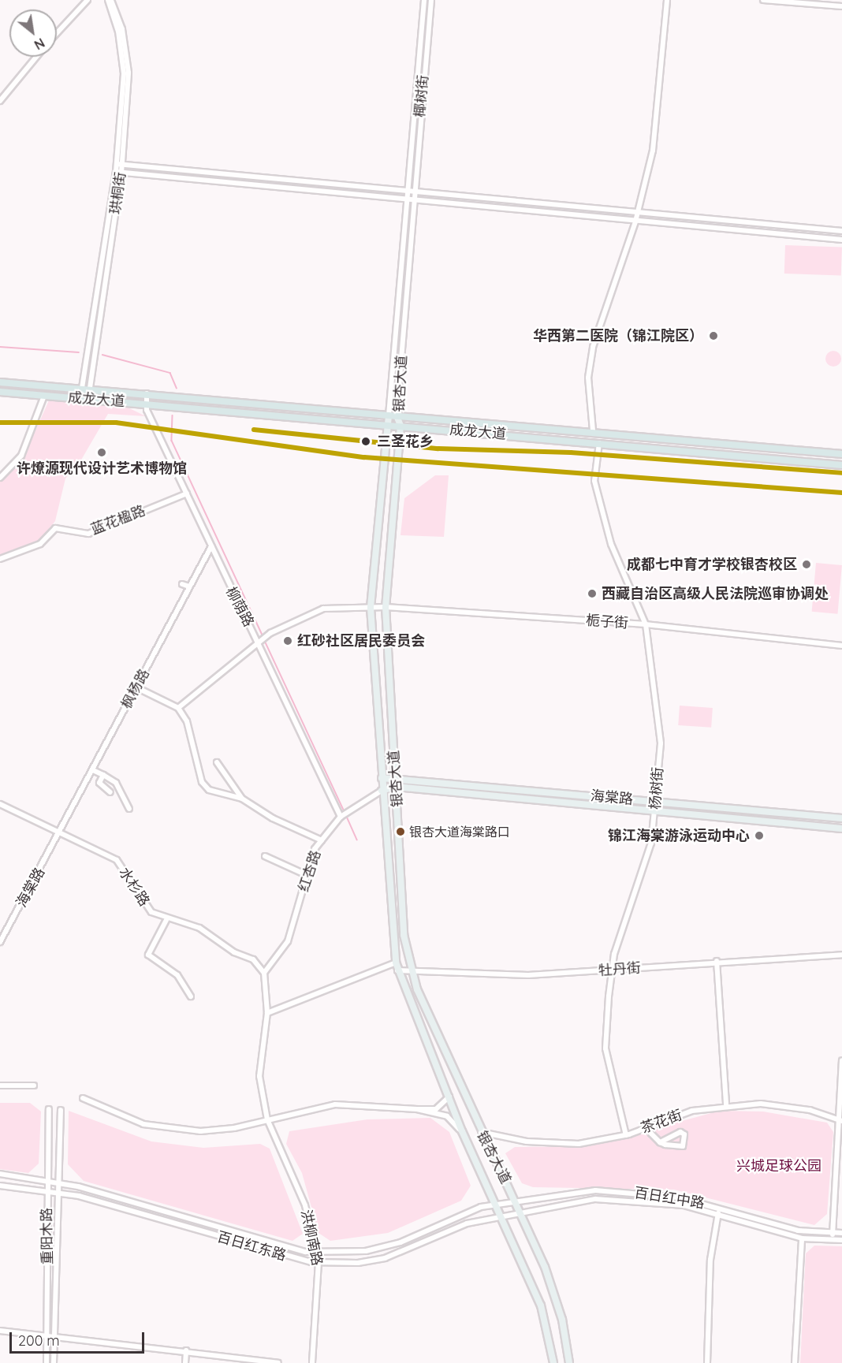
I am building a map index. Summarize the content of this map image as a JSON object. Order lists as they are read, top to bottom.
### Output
{
  "streets": {
    "highway": ["成龙大道"],
    "main road": ["银杏大道", "海棠路"],
    "street": [
      "椰树街",
      "珙桐街",
      "蓝花楹路",
      "柳荫路",
      "栀子街",
      "枫杨路",
      "杨树街",
      "红杏路",
      "水杉路",
      "牡丹街",
      "茶花街",
      "百日红中路",
      "重阳木路",
      "洪柳南路",
      "百日红东路"
    ]
  },
  "crossings": [
    ["椰树街", "银杏大道"],
    ["珙桐街", "成龙大道"],
    ["银杏大道", "成龙大道"],
    ["银杏大道", "栀子街"],
    ["银杏大道", "海棠路"],
    ["银杏大道", "红杏路"],
    ["银杏大道", "牡丹街"],
    ["银杏大道", "茶花街"],
    ["银杏大道", "百日红中路"],
    ["银杏大道", "百日红东路"],
    ["成龙大道", "柳荫路"],
    ["成龙大道", "杨树街"],
    ["蓝花楹路", "柳荫路"],
    ["柳荫路", "栀子街"],
    ["柳荫路", "枫杨路"],
    ["柳荫路", "红杏路"],
    ["栀子街", "杨树街"],
    ["枫杨路", "海棠路"],
    ["枫杨路", "水杉路"],
    ["杨树街", "海棠路"],
    ["杨树街", "牡丹街"],
    ["杨树街", "茶花街"],
    ["海棠路", "红杏路"],
    ["海棠路", "水杉路"],
    ["红杏路", "水杉路"],
    ["红杏路", "洪柳南路"],
    ["水杉路", "洪柳南路"],
    ["百日红中路", "百日红东路"],
    ["重阳木路", "百日红东路"],
    ["洪柳南路", "百日红东路"]
  ],
  "parks": ["兴城足球公园"],
  "places": [
    "华西第二医院（锦江院区）",
    "三圣花乡",
    "许燎源现代设计艺术博物馆",
    "成都七中育才学校银杏校区",
    "西藏自治区高级人民法院巡审协调处",
    "红砂社区居民委员会",
    "银杏大道海棠路口",
    "锦江海棠游泳运动中心"
  ],
  "scale_bar": "200 m",
  "north": "bottom right"
}
